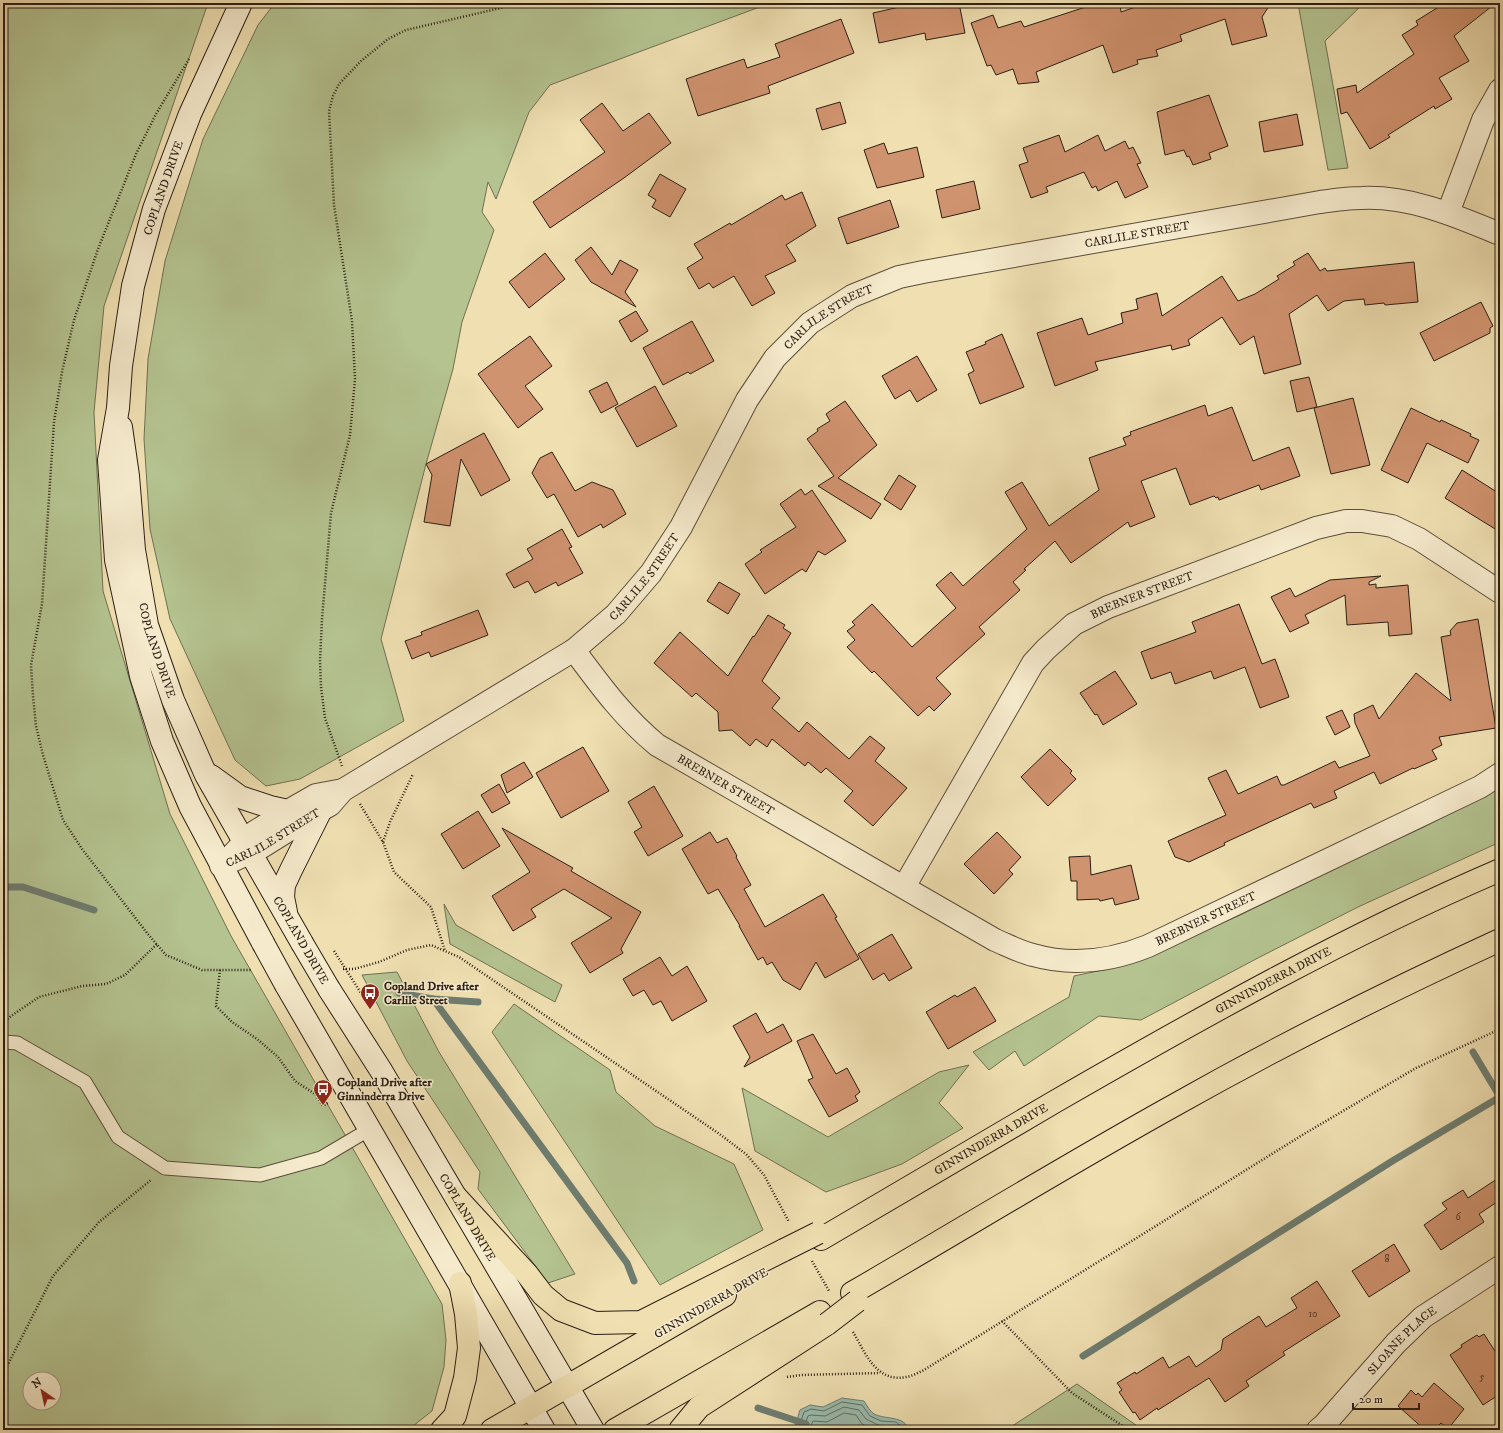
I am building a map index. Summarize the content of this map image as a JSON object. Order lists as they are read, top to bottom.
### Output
{
  "streets": {
    "main road": ["GINNINDERRA DRIVE"],
    "street": [
      "COPLAND DRIVE",
      "CARLILE STREET",
      "BREBNER STREET",
      "SLOANE PLACE"
    ]
  },
  "crossings": [
    ["COPLAND DRIVE", "CARLILE STREET"],
    ["COPLAND DRIVE", "GINNINDERRA DRIVE"],
    ["CARLILE STREET", "BREBNER STREET"]
  ],
  "places": {
    "bus stop": ["Copland Drive after Carlile Street", "Copland Drive after Ginninderra Drive"]
  },
  "house_numbers": [
    "6",
    "8",
    "10",
    "5"
  ],
  "scale_bar": "20 m",
  "north": "top left"
}
